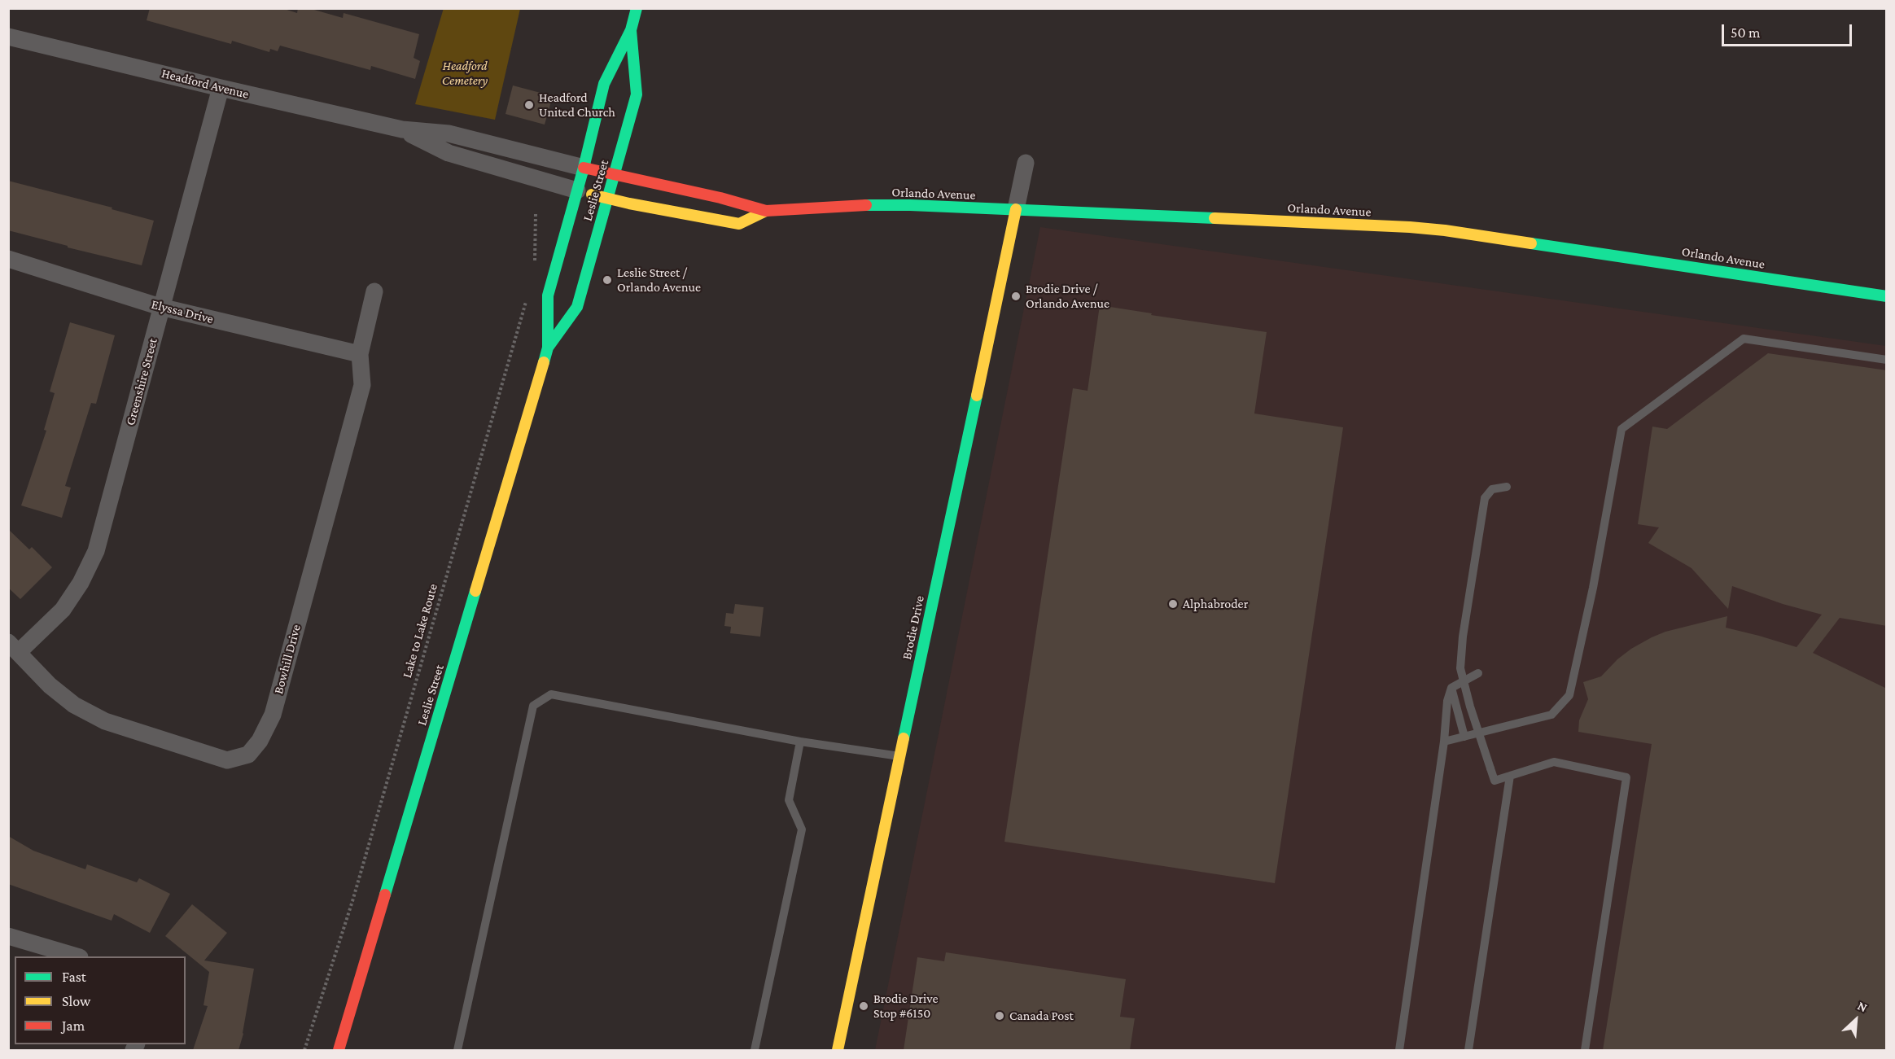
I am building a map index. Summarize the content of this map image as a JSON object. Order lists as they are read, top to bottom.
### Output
{
  "streets": {
    "street": [
      "Headford Avenue",
      "Leslie Street",
      "Orlando Avenue",
      "Elyssa Drive",
      "Greenshire Street",
      "Brodie Drive",
      "Bowhill Drive"
    ],
    "path": ["Lake to Lake Route"]
  },
  "crossings": [
    ["Headford Avenue", "Leslie Street"],
    ["Headford Avenue", "Orlando Avenue"],
    ["Headford Avenue", "Greenshire Street"],
    ["Leslie Street", "Orlando Avenue"],
    ["Orlando Avenue", "Brodie Drive"],
    ["Elyssa Drive", "Greenshire Street"],
    ["Elyssa Drive", "Bowhill Drive"],
    ["Greenshire Street", "Bowhill Drive"]
  ],
  "parks": ["Headford Cemetery"],
  "places": [
    "Headford United Church",
    "Leslie Street / Orlando Avenue",
    "Brodie Drive / Orlando Avenue",
    "Alphabroder",
    "Brodie Drive Stop #6150",
    "Canada Post"
  ],
  "legend": ["Fast", "Slow", "Jam"],
  "scale_bar": "50 m",
  "north": "top right"
}
